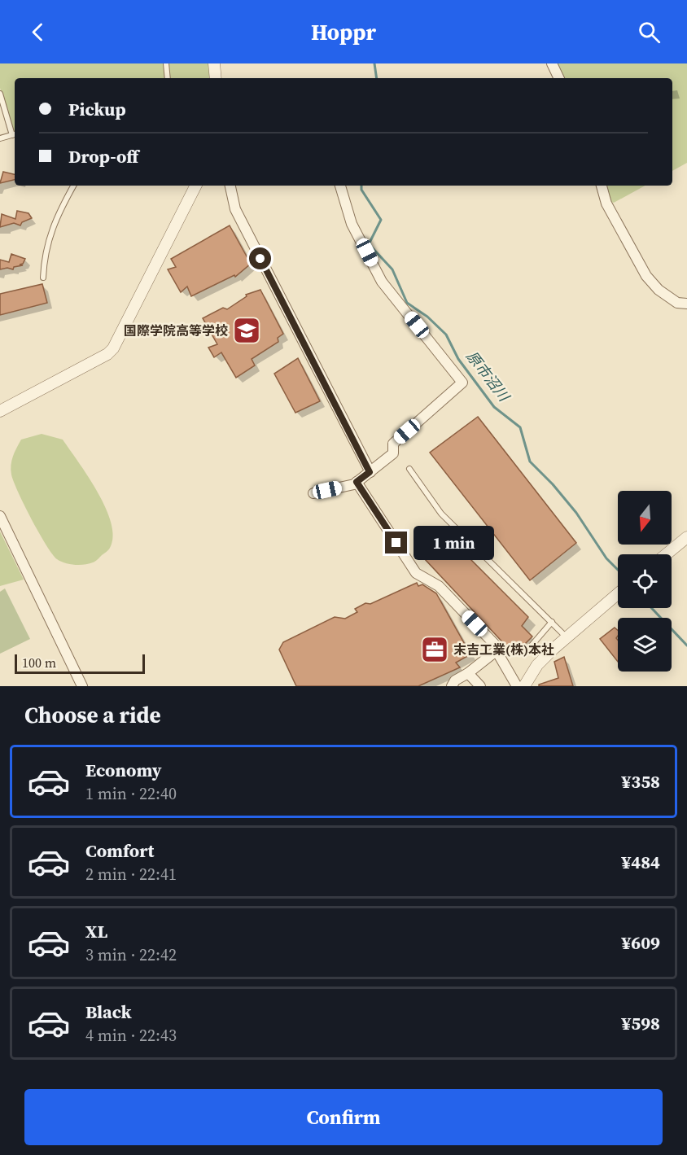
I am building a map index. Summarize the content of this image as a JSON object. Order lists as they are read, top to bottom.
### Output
{
  "water": ["原市沼川"],
  "places": {
    "school or university": ["国際学院高等学校"],
    "office": ["末吉工業(株)本社"]
  },
  "scale_bar": "100 m",
  "north": "bottom",
  "page": {
    "header": "Hoppr",
    "banner": ["Pickup", "Drop-off"],
    "bubble": "1 min",
    "scale": "100 m",
    "heading": "Choose a ride",
    "list": [
      {
        "name": "Economy",
        "note": "1 min · 22:40",
        "value": "¥358"
      },
      {
        "name": "Comfort",
        "note": "2 min · 22:41",
        "value": "¥484"
      },
      {
        "name": "XL",
        "note": "3 min · 22:42",
        "value": "¥609"
      },
      {
        "name": "Black",
        "note": "4 min · 22:43",
        "value": "¥598"
      }
    ],
    "buttons": "Confirm"
  }
}
